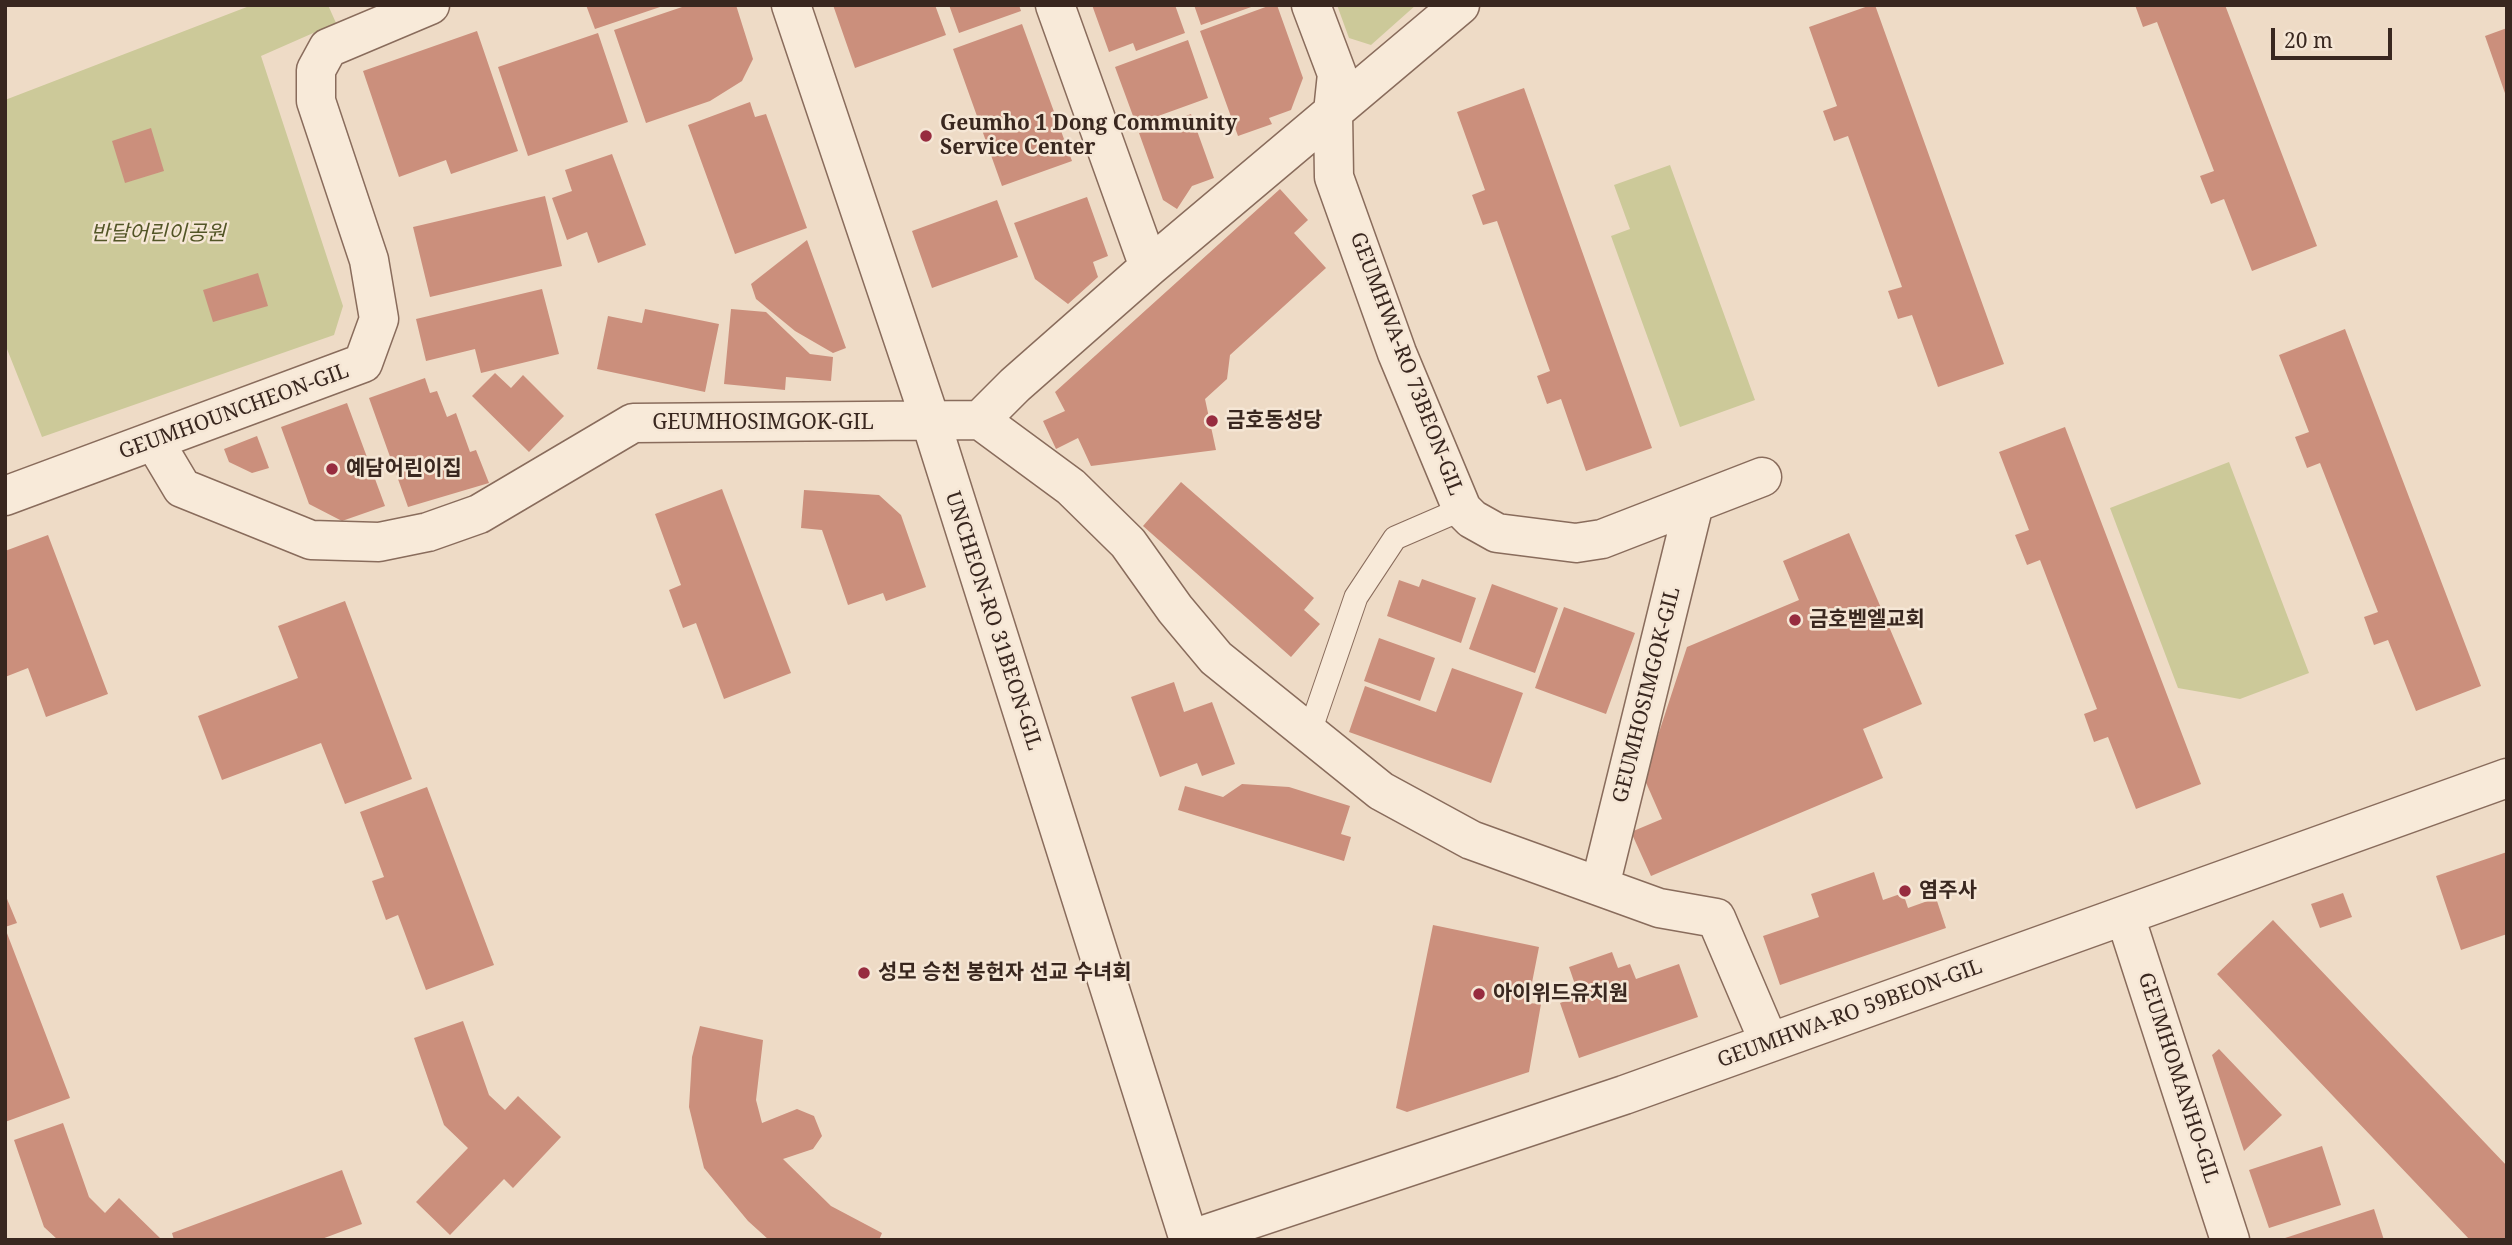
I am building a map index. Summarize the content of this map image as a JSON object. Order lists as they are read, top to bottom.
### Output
{
  "streets": {
    "street": [
      "GEUMHWA-RO 73BEON-GIL",
      "GEUMHOUNCHEON-GIL",
      "GEUMHOSIMGOK-GIL",
      "UNCHEON-RO 31BEON-GIL",
      "GEUMHWA-RO 59BEON-GIL",
      "GEUMHOMANHO-GIL"
    ]
  },
  "crossings": [
    ["GEUMHWA-RO 73BEON-GIL", "GEUMHOSIMGOK-GIL"],
    ["GEUMHOUNCHEON-GIL", "GEUMHOSIMGOK-GIL"],
    ["GEUMHOSIMGOK-GIL", "UNCHEON-RO 31BEON-GIL"],
    ["UNCHEON-RO 31BEON-GIL", "GEUMHWA-RO 59BEON-GIL"],
    ["GEUMHWA-RO 59BEON-GIL", "GEUMHOMANHO-GIL"]
  ],
  "parks": ["반달어린이공원"],
  "places": [
    "Geumho 1 Dong Community Service Center",
    "금호동성당",
    "예담어린이집",
    "금호벧엘교회",
    "염주사",
    "성모 승천 봉헌자 선교 수녀회",
    "아이위드유치원"
  ],
  "scale_bar": "20 m"
}
